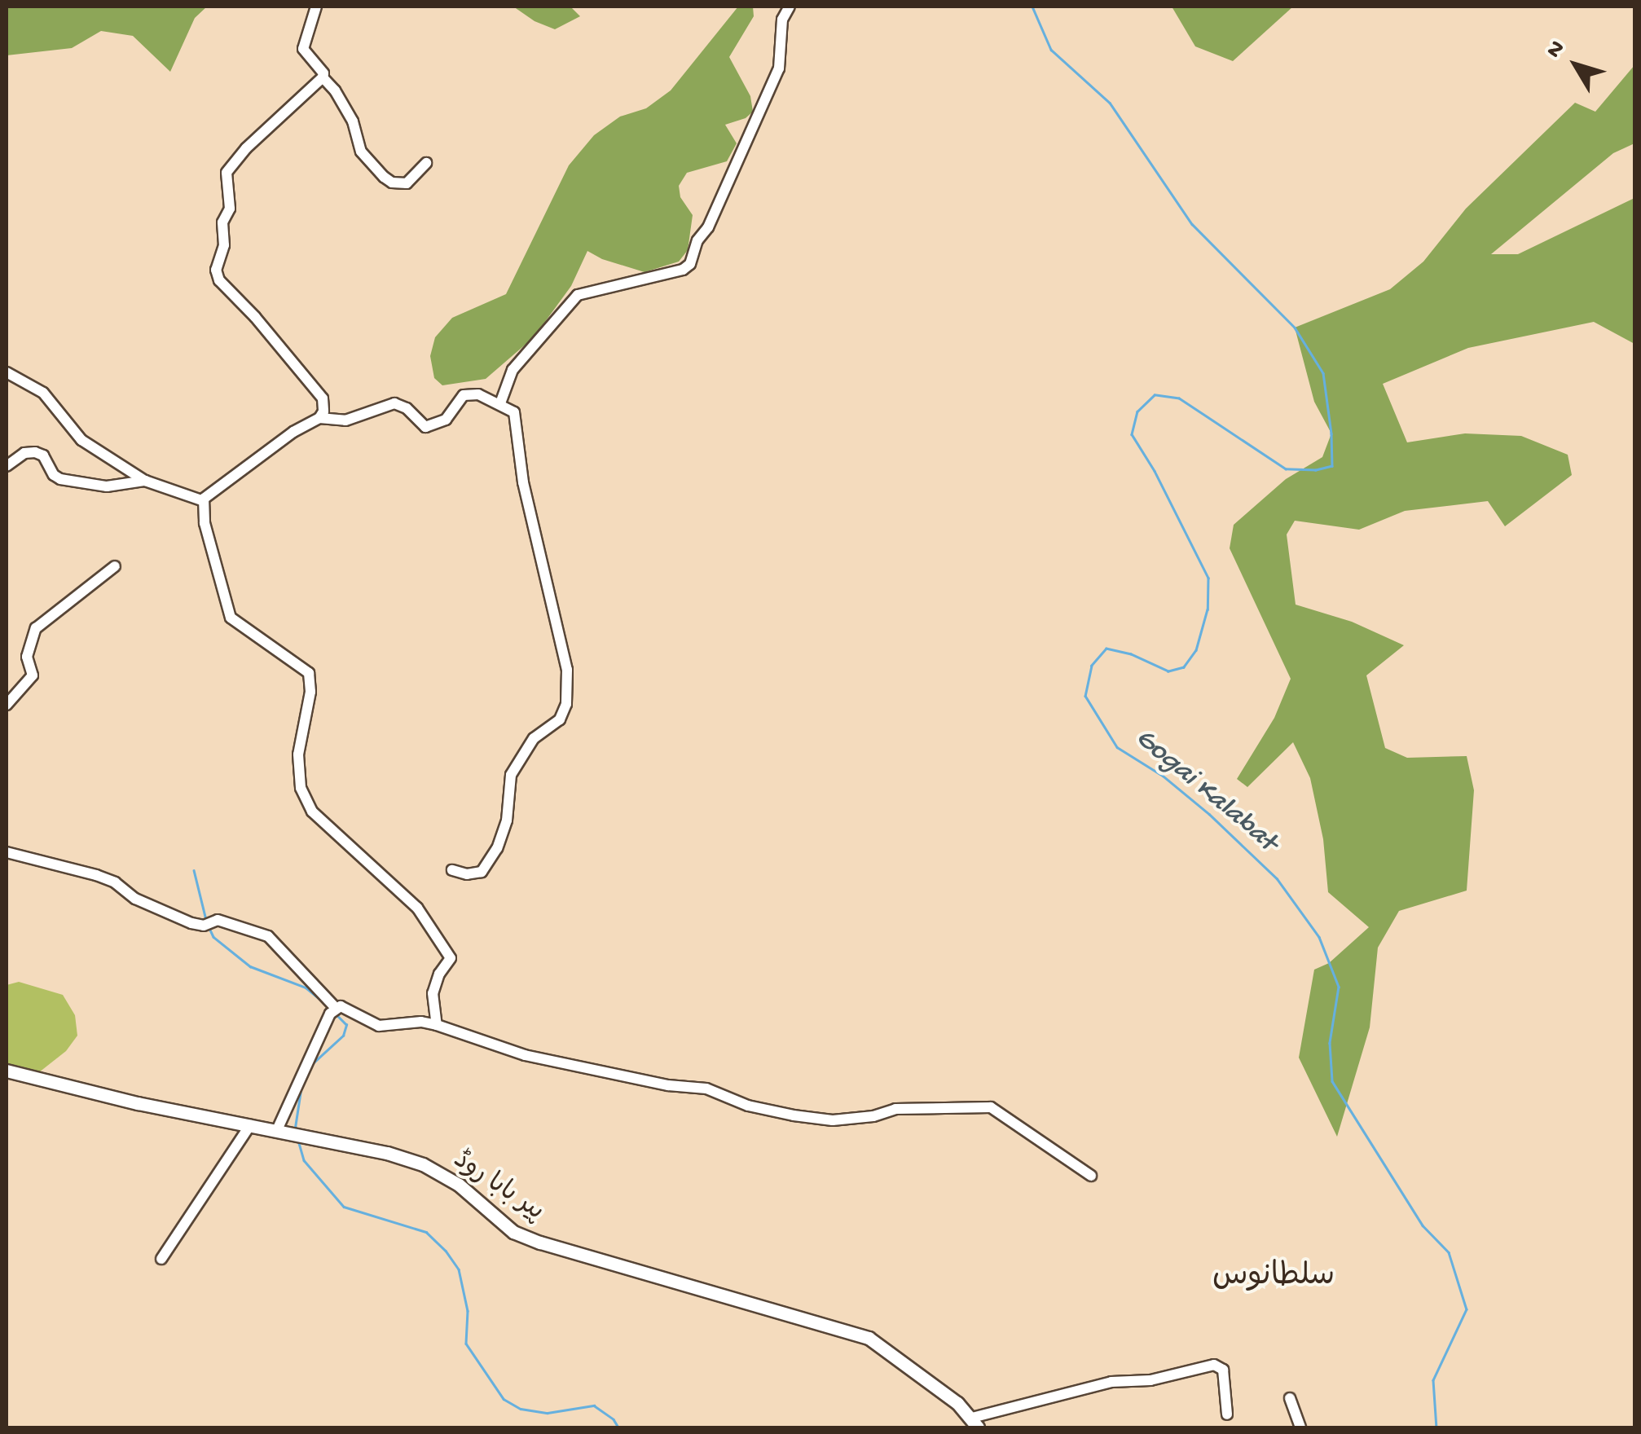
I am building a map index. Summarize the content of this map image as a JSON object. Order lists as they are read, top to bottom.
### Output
{
  "streets": {
    "main road": ["پیر بابا روڈ"]
  },
  "districts": ["سلطانوس"],
  "water": ["Gogai Kalabat"],
  "north": "top left"
}
